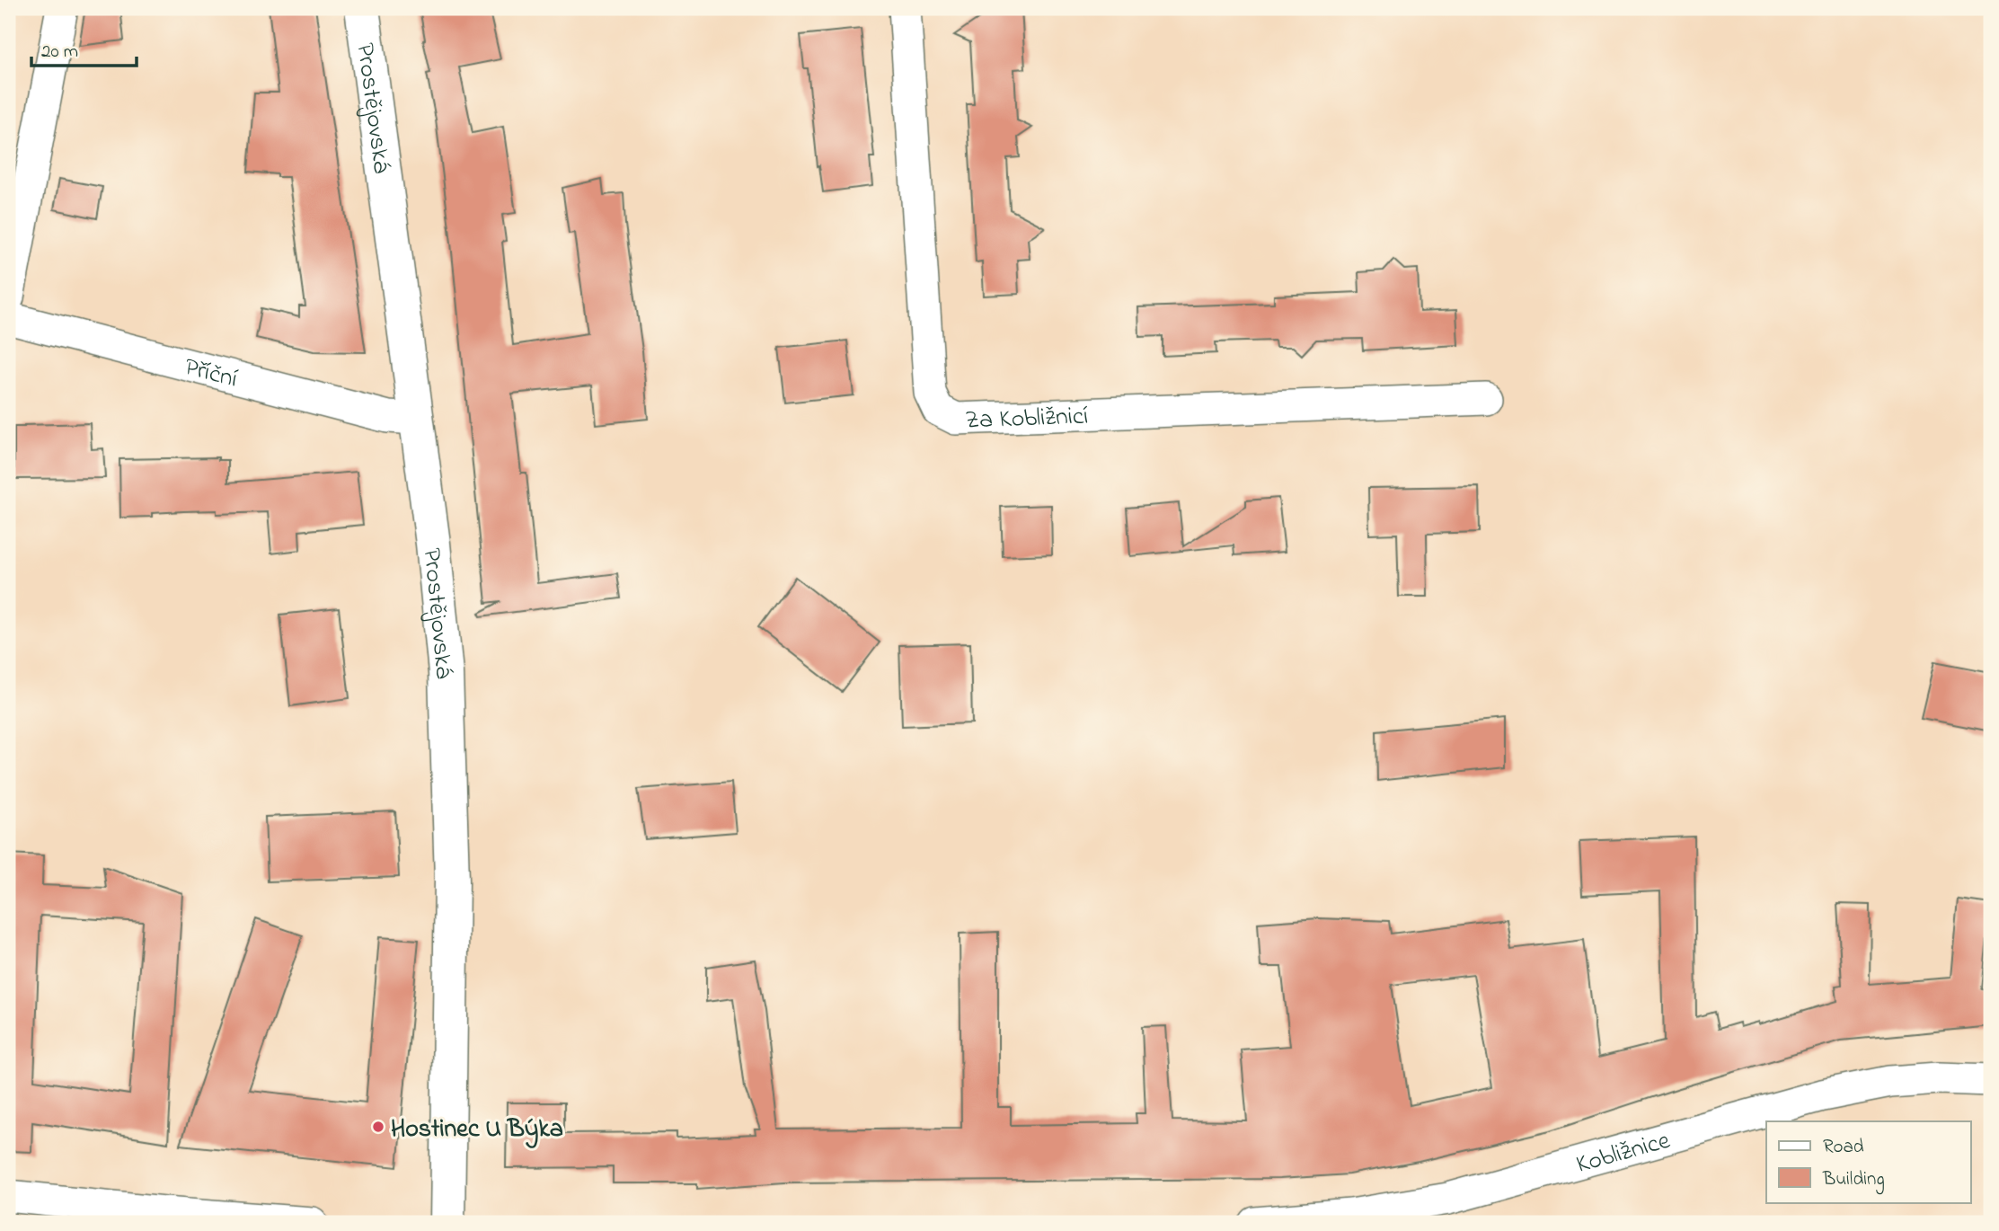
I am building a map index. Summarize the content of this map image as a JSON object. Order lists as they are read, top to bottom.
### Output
{
  "streets": {
    "main road": ["Prostějovská"],
    "street": ["Příční", "Za Kobližnicí", "Kobližnice"]
  },
  "crossings": [
    ["Prostějovská", "Příční"]
  ],
  "places": ["Hostinec U Býka"],
  "legend": ["Road", "Building"],
  "scale_bar": "20 m"
}
